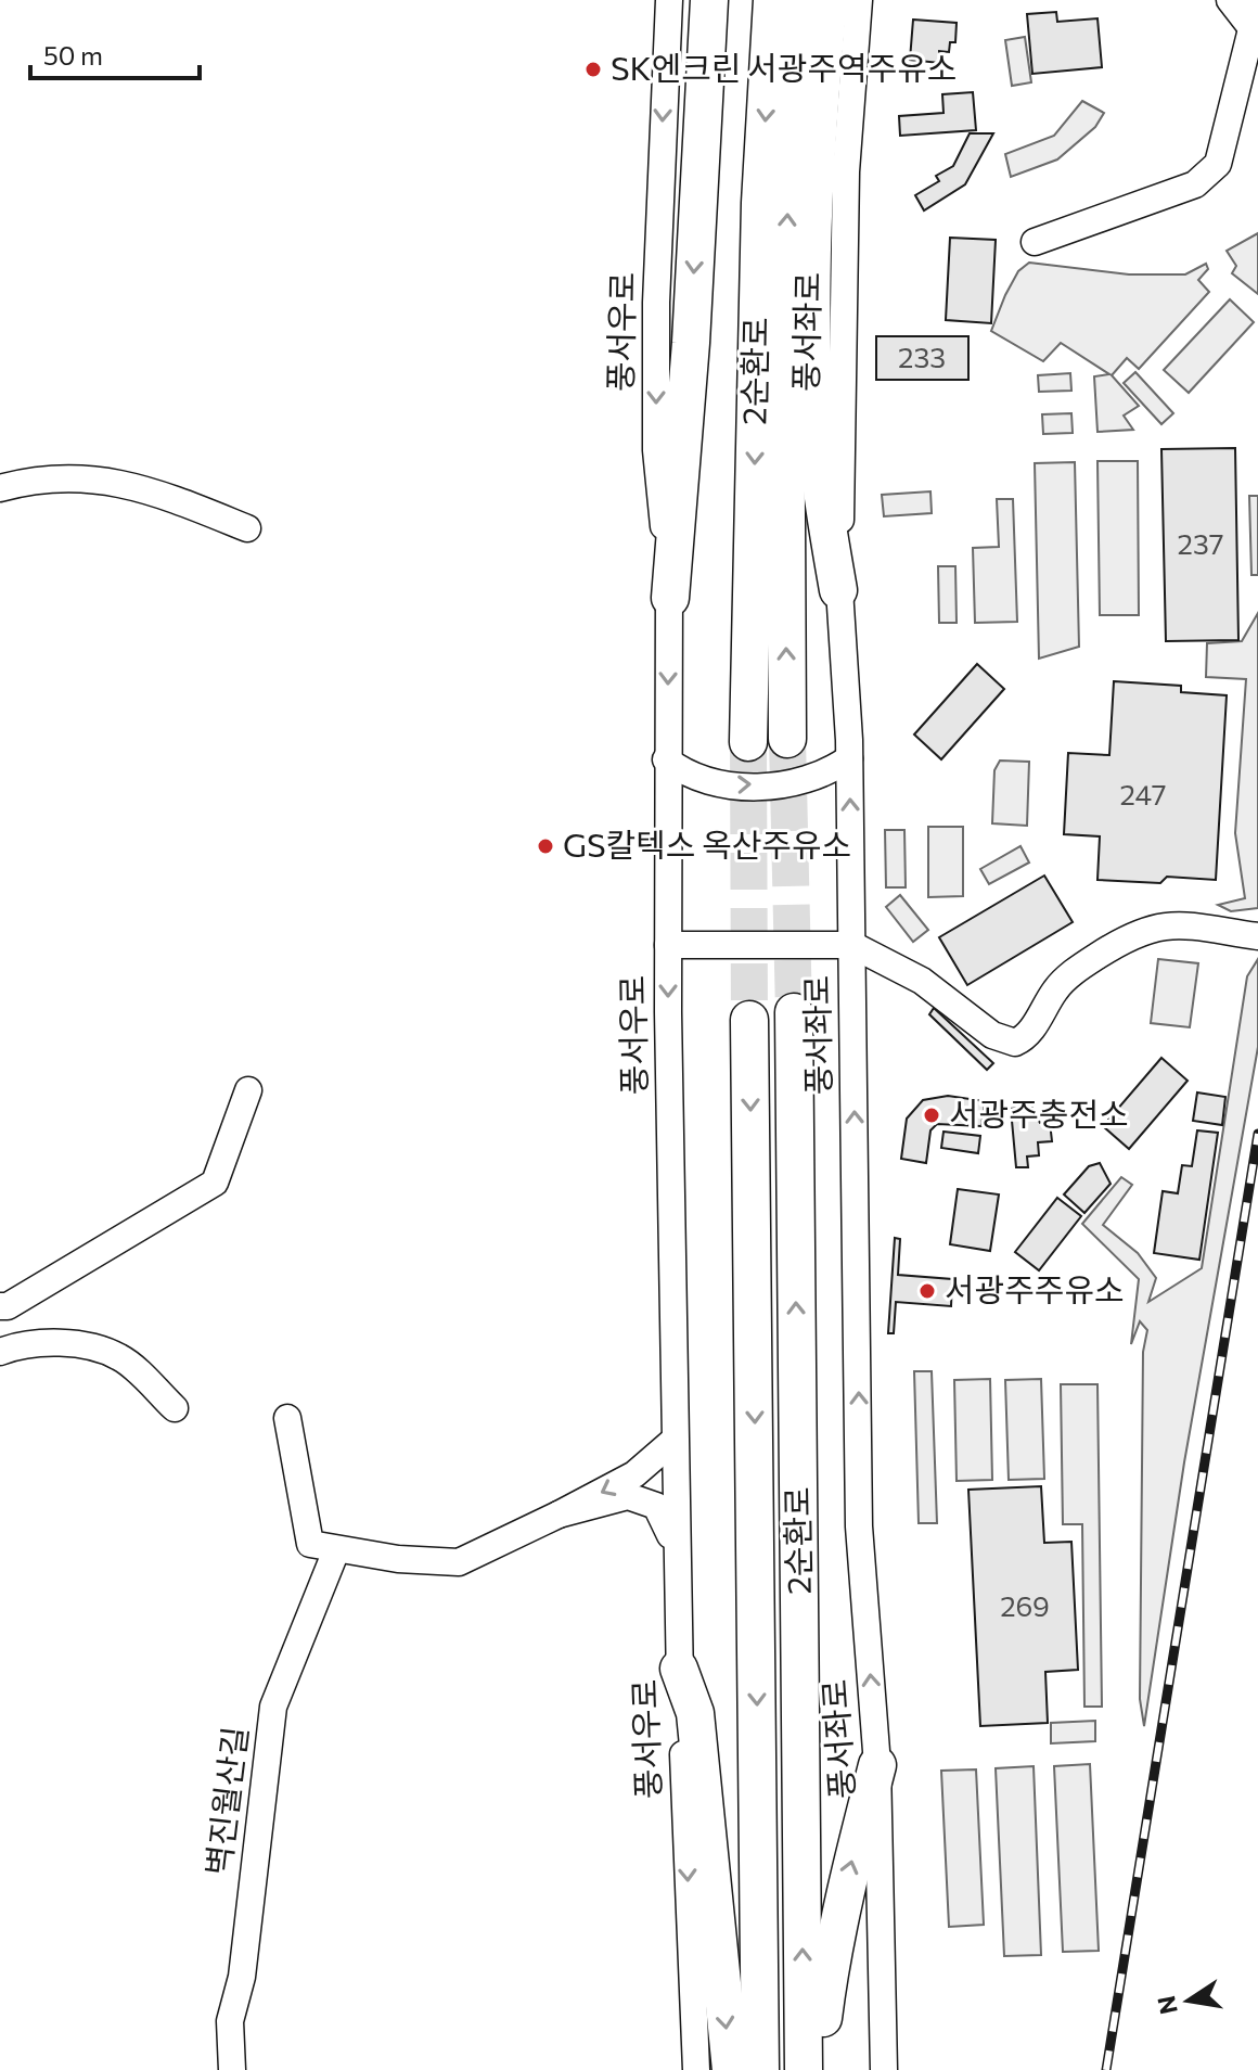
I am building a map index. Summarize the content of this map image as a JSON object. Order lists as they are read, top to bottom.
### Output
{
  "streets": {
    "highway": ["2순환로"],
    "street": ["풍서우로", "풍서좌로", "벽진월산길"]
  },
  "one_way": ["풍서우로", "풍서좌로"],
  "places": [
    "SK엔크린 서광주역주유소",
    "GS칼텍스 옥산주유소",
    "서광주충전소",
    "서광주주유소"
  ],
  "house_numbers": [
    "233",
    "237",
    "247",
    "269"
  ],
  "scale_bar": "50 m",
  "north": "left"
}
